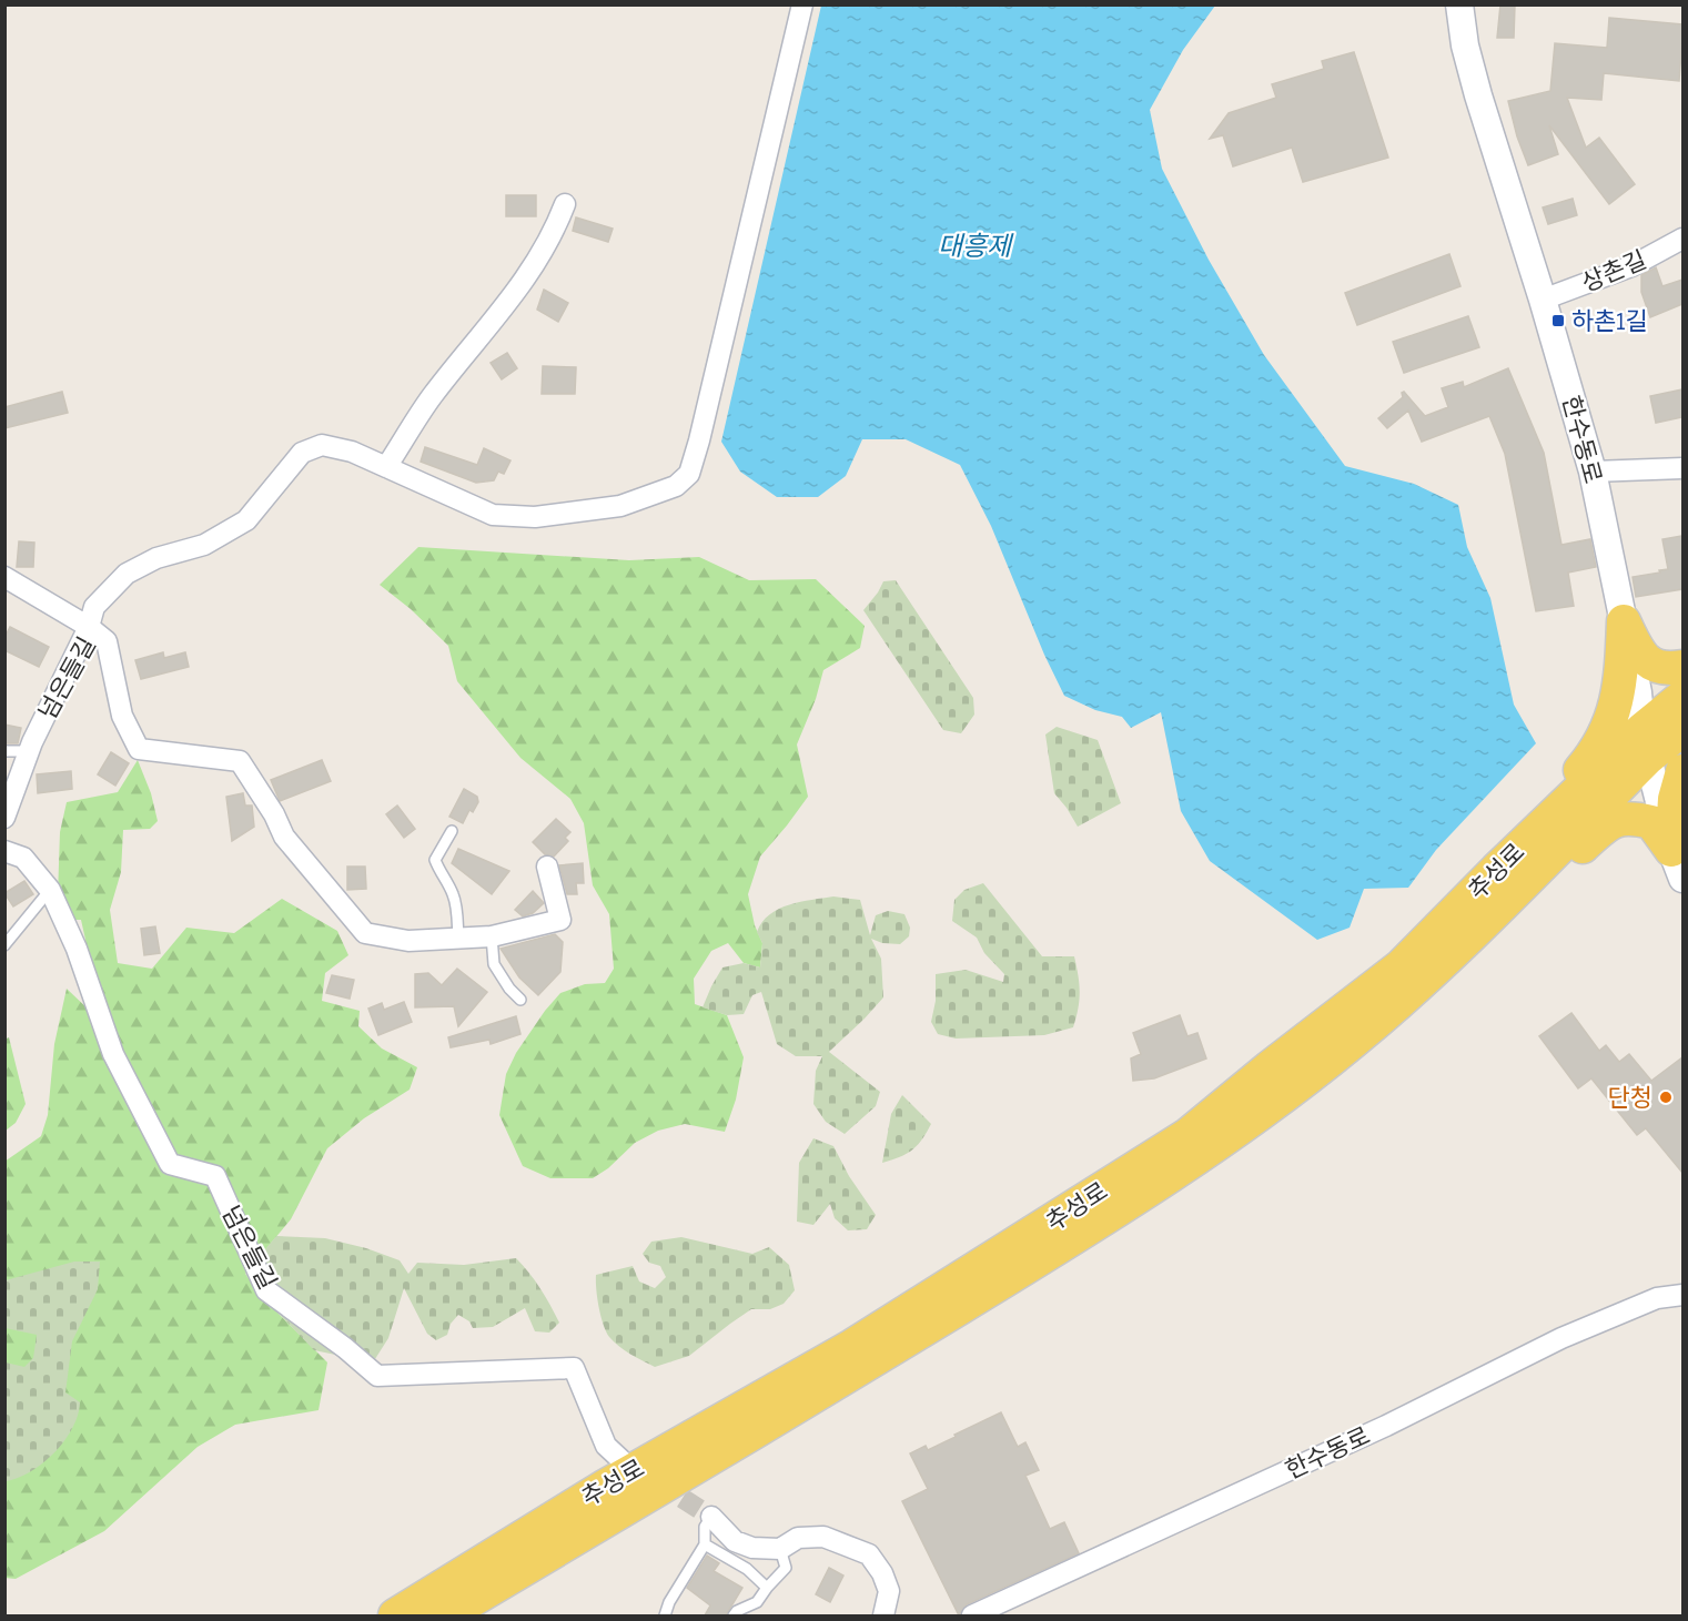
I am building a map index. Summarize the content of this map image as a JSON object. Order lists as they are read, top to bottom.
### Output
{
  "streets": {
    "main road": ["추성로"],
    "street": ["상촌길", "한수동로", "넘은들길"]
  },
  "crossings": [
    ["상촌길", "한수동로"],
    ["한수동로", "추성로"]
  ],
  "water": ["대흥제"],
  "places": {
    "transit": ["하촌1길"],
    "other": ["단청"]
  }
}
